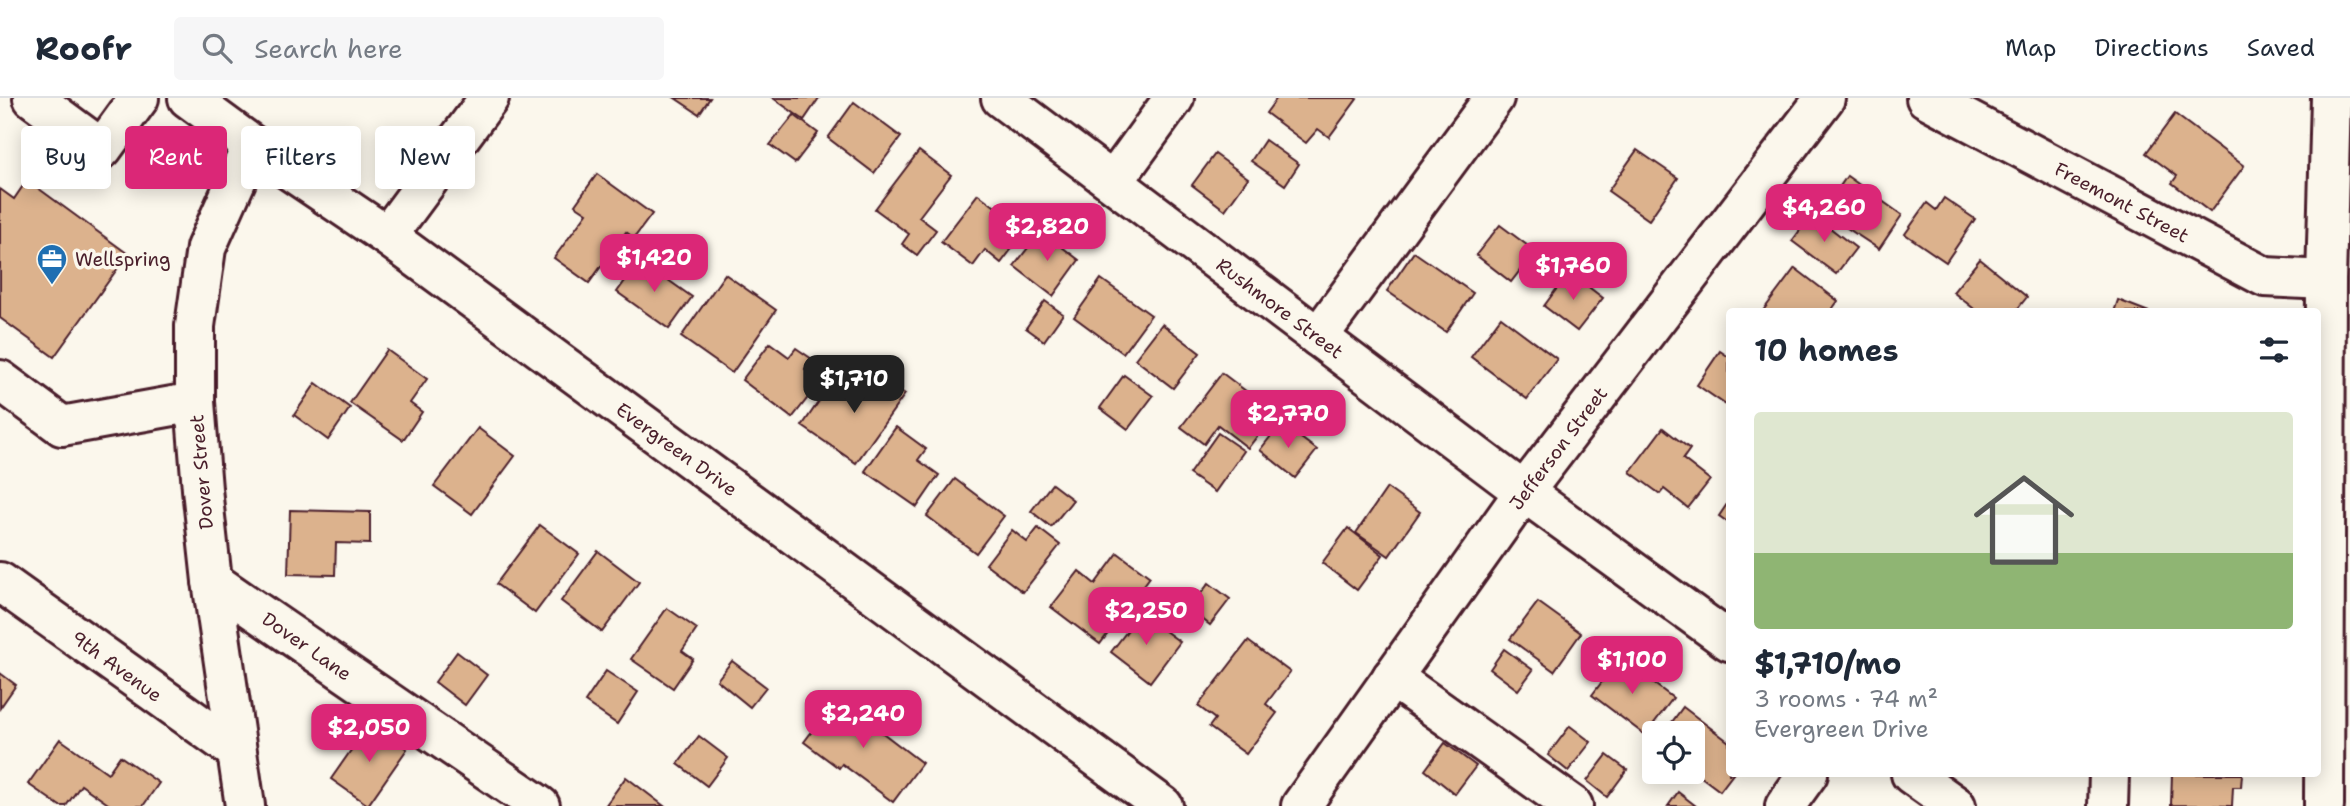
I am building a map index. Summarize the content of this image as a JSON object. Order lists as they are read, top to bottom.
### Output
{
  "streets": {
    "street": [
      "Freemont Street",
      "Rushmore Street",
      "Jefferson Street",
      "Evergreen Drive",
      "Dover Street",
      "Dover Lane",
      "9th Avenue"
    ]
  },
  "crossings": [
    ["Rushmore Street", "Jefferson Street"],
    ["Dover Street", "Dover Lane"],
    ["Dover Street", "9th Avenue"]
  ],
  "places": {
    "office": ["Wellspring"]
  },
  "page": {
    "header": "Roofr",
    "search": "Search here",
    "nav": ["Map", "Directions", "Saved"],
    "chip": [
      "Buy",
      "Rent",
      "Filters",
      "New"
    ],
    "price": [
      "$4,260",
      "$2,820",
      "$1,420",
      "$1,760",
      "$1,710",
      "$2,770",
      "$2,250",
      "$1,100",
      "$2,240",
      "$2,050"
    ],
    "heading": "10 homes",
    "list": [
      {
        "name": "$1,710/mo",
        "note": "3 rooms · 74 m² · Evergreen Drive"
      }
    ]
  }
}
